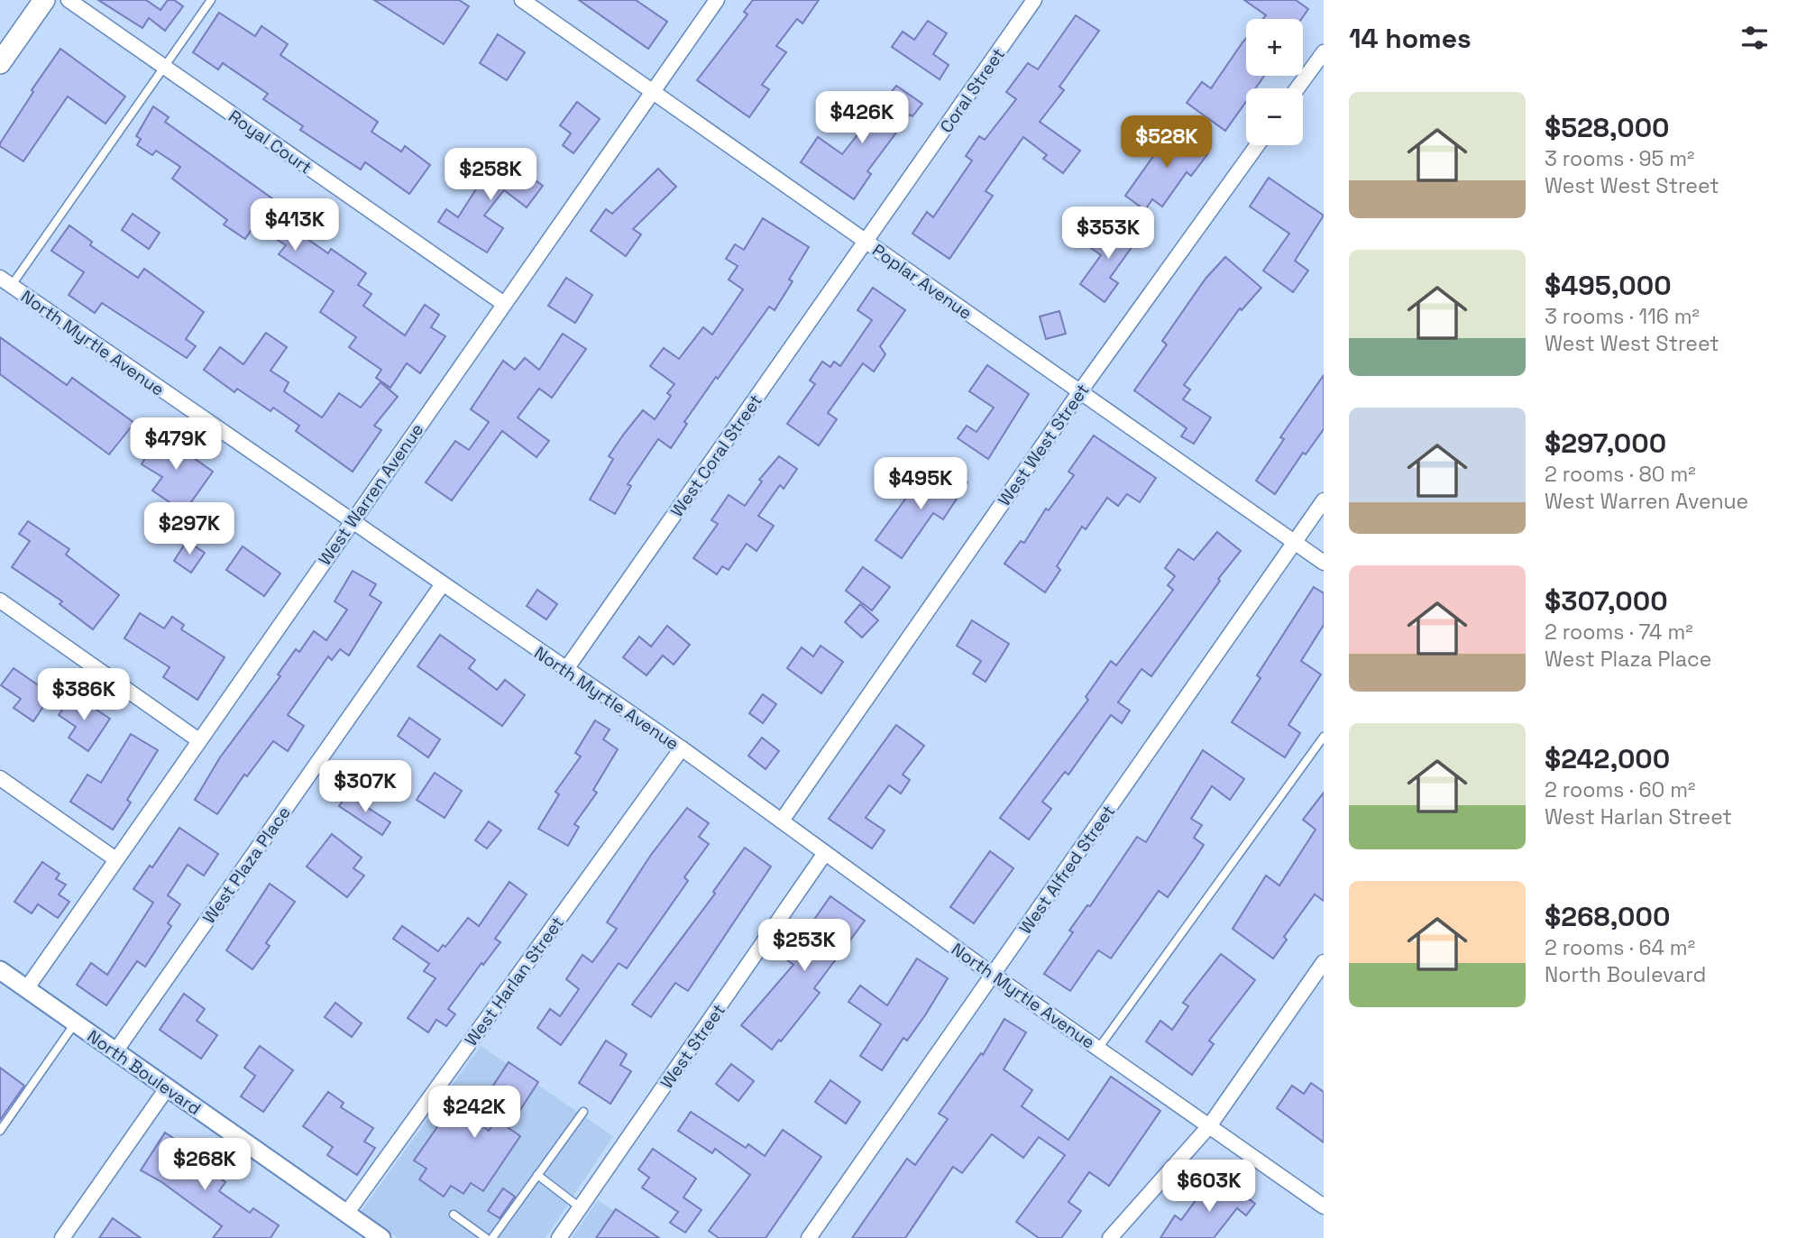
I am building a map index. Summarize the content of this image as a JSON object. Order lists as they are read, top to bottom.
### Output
{
  "streets": {
    "street": [
      "Coral Street",
      "Royal Court",
      "Poplar Avenue",
      "North Myrtle Avenue",
      "West West Street",
      "West Coral Street",
      "West Warren Avenue",
      "West Plaza Place",
      "West Alfred Street",
      "West Harlan Street",
      "West Street",
      "North Boulevard"
    ]
  },
  "crossings": [
    ["Coral Street", "Poplar Avenue"],
    ["Coral Street", "West Coral Street"],
    ["Royal Court", "West Warren Avenue"],
    ["Poplar Avenue", "West West Street"],
    ["Poplar Avenue", "West Coral Street"],
    ["Poplar Avenue", "West Warren Avenue"],
    ["Poplar Avenue", "West Alfred Street"],
    ["North Myrtle Avenue", "West West Street"],
    ["North Myrtle Avenue", "West Coral Street"],
    ["North Myrtle Avenue", "West Warren Avenue"],
    ["North Myrtle Avenue", "West Plaza Place"],
    ["North Myrtle Avenue", "West Alfred Street"],
    ["North Myrtle Avenue", "West Harlan Street"],
    ["North Myrtle Avenue", "West Street"],
    ["West Warren Avenue", "North Boulevard"],
    ["West Plaza Place", "North Boulevard"],
    ["West Harlan Street", "North Boulevard"]
  ],
  "page": {
    "heading": "14 homes",
    "map_buttons": ["+", "−"],
    "list": [
      {
        "name": "$528,000",
        "note": "3 rooms · 95 m² · West West Street"
      },
      {
        "name": "$495,000",
        "note": "3 rooms · 116 m² · West West Street"
      },
      {
        "name": "$297,000",
        "note": "2 rooms · 80 m² · West Warren Avenue"
      },
      {
        "name": "$307,000",
        "note": "2 rooms · 74 m² · West Plaza Place"
      },
      {
        "name": "$242,000",
        "note": "2 rooms · 60 m² · West Harlan Street"
      },
      {
        "name": "$268,000",
        "note": "2 rooms · 64 m² · North Boulevard"
      }
    ],
    "price": [
      "$426K",
      "$528K",
      "$258K",
      "$413K",
      "$353K",
      "$479K",
      "$495K",
      "$297K",
      "$386K",
      "$307K",
      "$253K",
      "$242K",
      "$268K",
      "$603K"
    ]
  }
}
